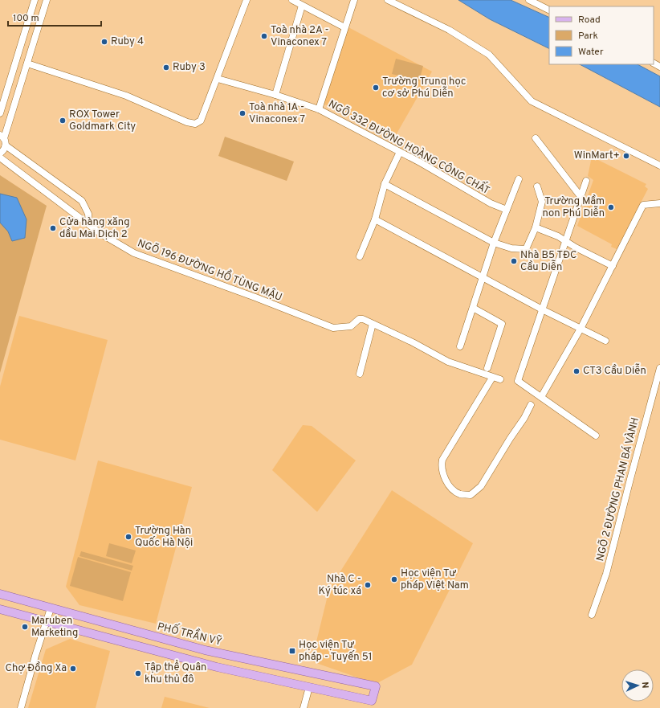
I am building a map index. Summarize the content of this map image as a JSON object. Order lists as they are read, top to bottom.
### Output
{
  "streets": {
    "main road": ["PHỐ TRẦN VỸ"],
    "street": ["NGÕ 332 ĐƯỜNG HOÀNG CÔNG CHẤT", "NGÕ 196 ĐƯỜNG HỒ TÙNG MẬU", "NGÕ 2 ĐƯỜNG PHAN BÁ VÀNH"]
  },
  "places": {
    "other": [
      "Toà nhà 2A - Vinaconex 7",
      "Ruby 4",
      "Ruby 3",
      "Trường Trung học cơ sở Phú Diễn",
      "Toà nhà 1A - Vinaconex 7",
      "ROX Tower Goldmark City",
      "WinMart+",
      "Trường Mầm non Phú Diễn",
      "Cửa hàng xăng dầu Mai Dịch 2",
      "Nhà B5 TĐC Cầu Diễn",
      "CT3 Cầu Diễn",
      "Trường Hàn Quốc Hà Nội",
      "Học viện Tư pháp Việt Nam",
      "Nhà C - Ký túc xá",
      "Maruben Marketing",
      "Chợ Đồng Xa",
      "Tập thể Quân khu thủ đô"
    ],
    "transit": ["Học viện Tư pháp - Tuyến 51"]
  },
  "legend": ["Road", "Park", "Water"],
  "scale_bar": "100 m",
  "north": "right"
}
